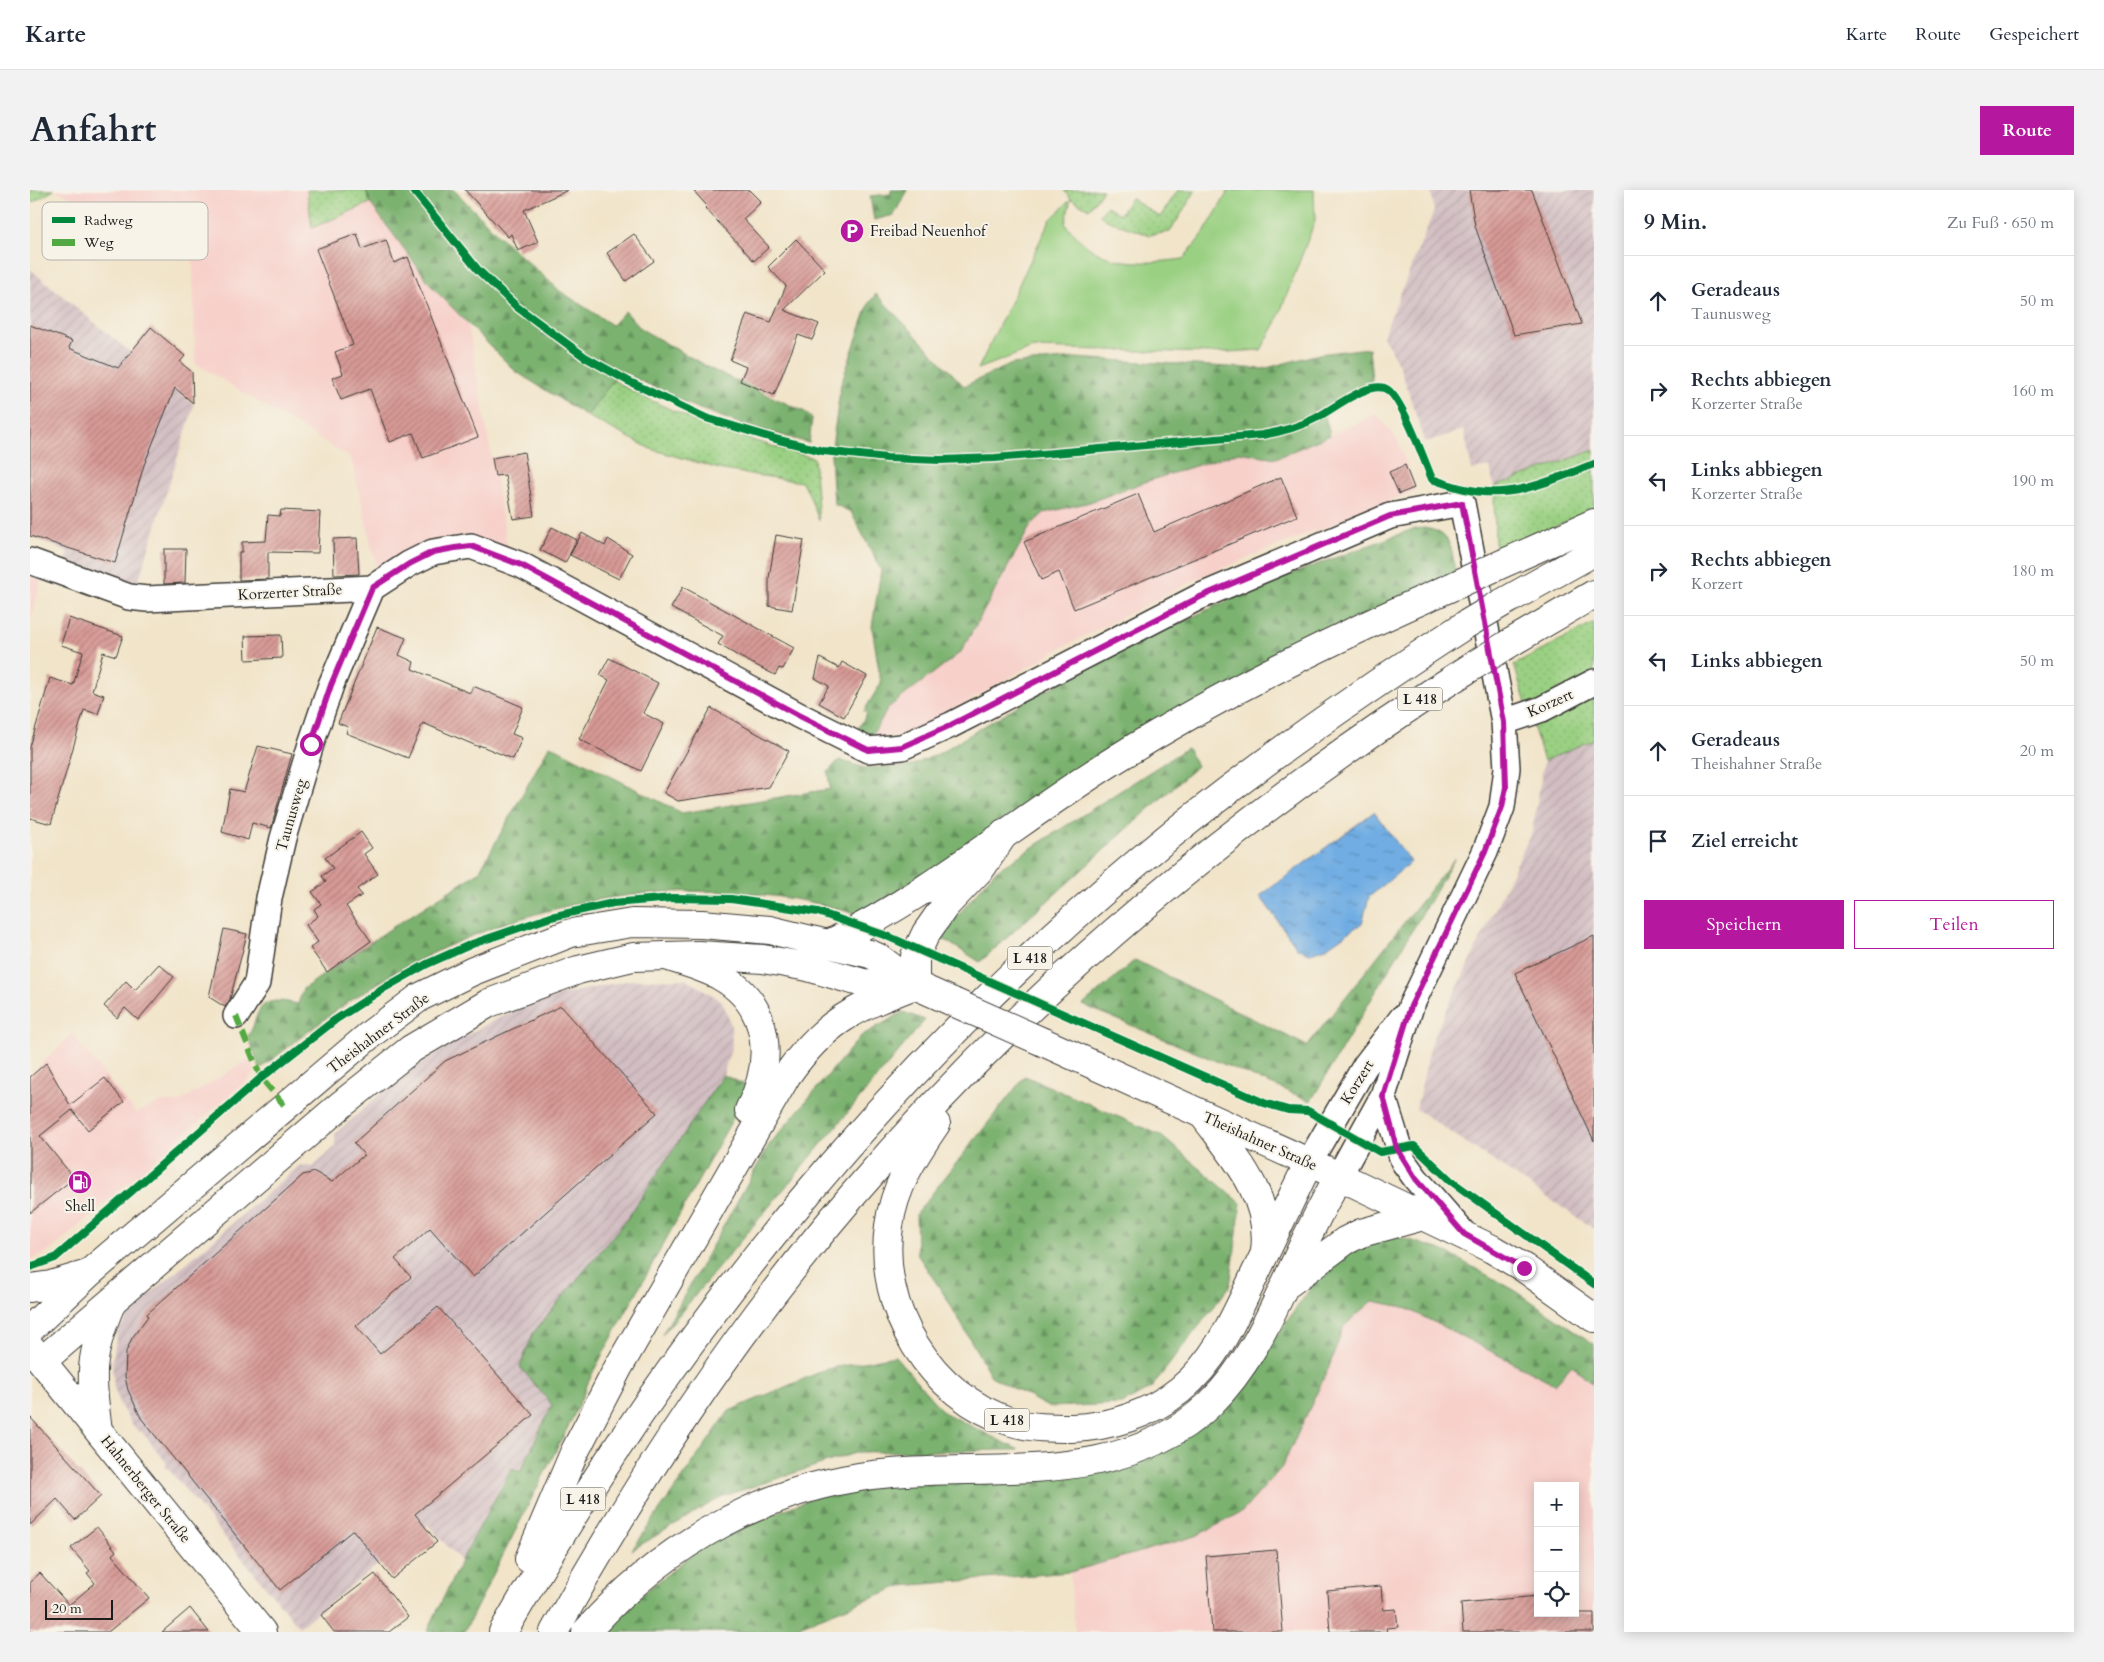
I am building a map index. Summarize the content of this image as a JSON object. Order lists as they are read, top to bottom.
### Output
{
  "streets": {
    "main road": ["L 418", "Theishahner Straße", "Hahnerberger Straße"],
    "street": ["Korzerter Straße", "Korzert", "Taunusweg"]
  },
  "crossings": [
    ["Korzerter Straße", "Korzert"],
    ["Korzerter Straße", "Taunusweg"],
    ["L 418", "Korzert"],
    ["L 418", "Theishahner Straße"],
    ["Korzert", "Taunusweg"],
    ["Korzert", "Theishahner Straße"],
    ["Theishahner Straße", "Hahnerberger Straße"]
  ],
  "places": {
    "parking": ["Freibad Neuenhof"],
    "fuel station": ["Shell"]
  },
  "legend": ["Radweg", "Weg"],
  "scale_bar": "20 m",
  "page": {
    "header": "Karte",
    "nav": ["Karte", "Route", "Gespeichert"],
    "title": "Anfahrt",
    "buttons": [
      "Route",
      ["Speichern", "Teilen"]
    ],
    "heading": ["9 Min.", "Zu Fuß · 650 m"],
    "list": [
      ["Geradeaus", "Taunusweg", "50 m"],
      ["Rechts abbiegen", "Korzerter Straße", "160 m"],
      ["Links abbiegen", "Korzerter Straße", "190 m"],
      ["Rechts abbiegen", "Korzert", "180 m"],
      ["Links abbiegen", "50 m"],
      ["Geradeaus", "Theishahner Straße", "20 m"],
      "Ziel erreicht"
    ],
    "map_buttons": ["+", "−"],
    "scale": "20 m"
  }
}
